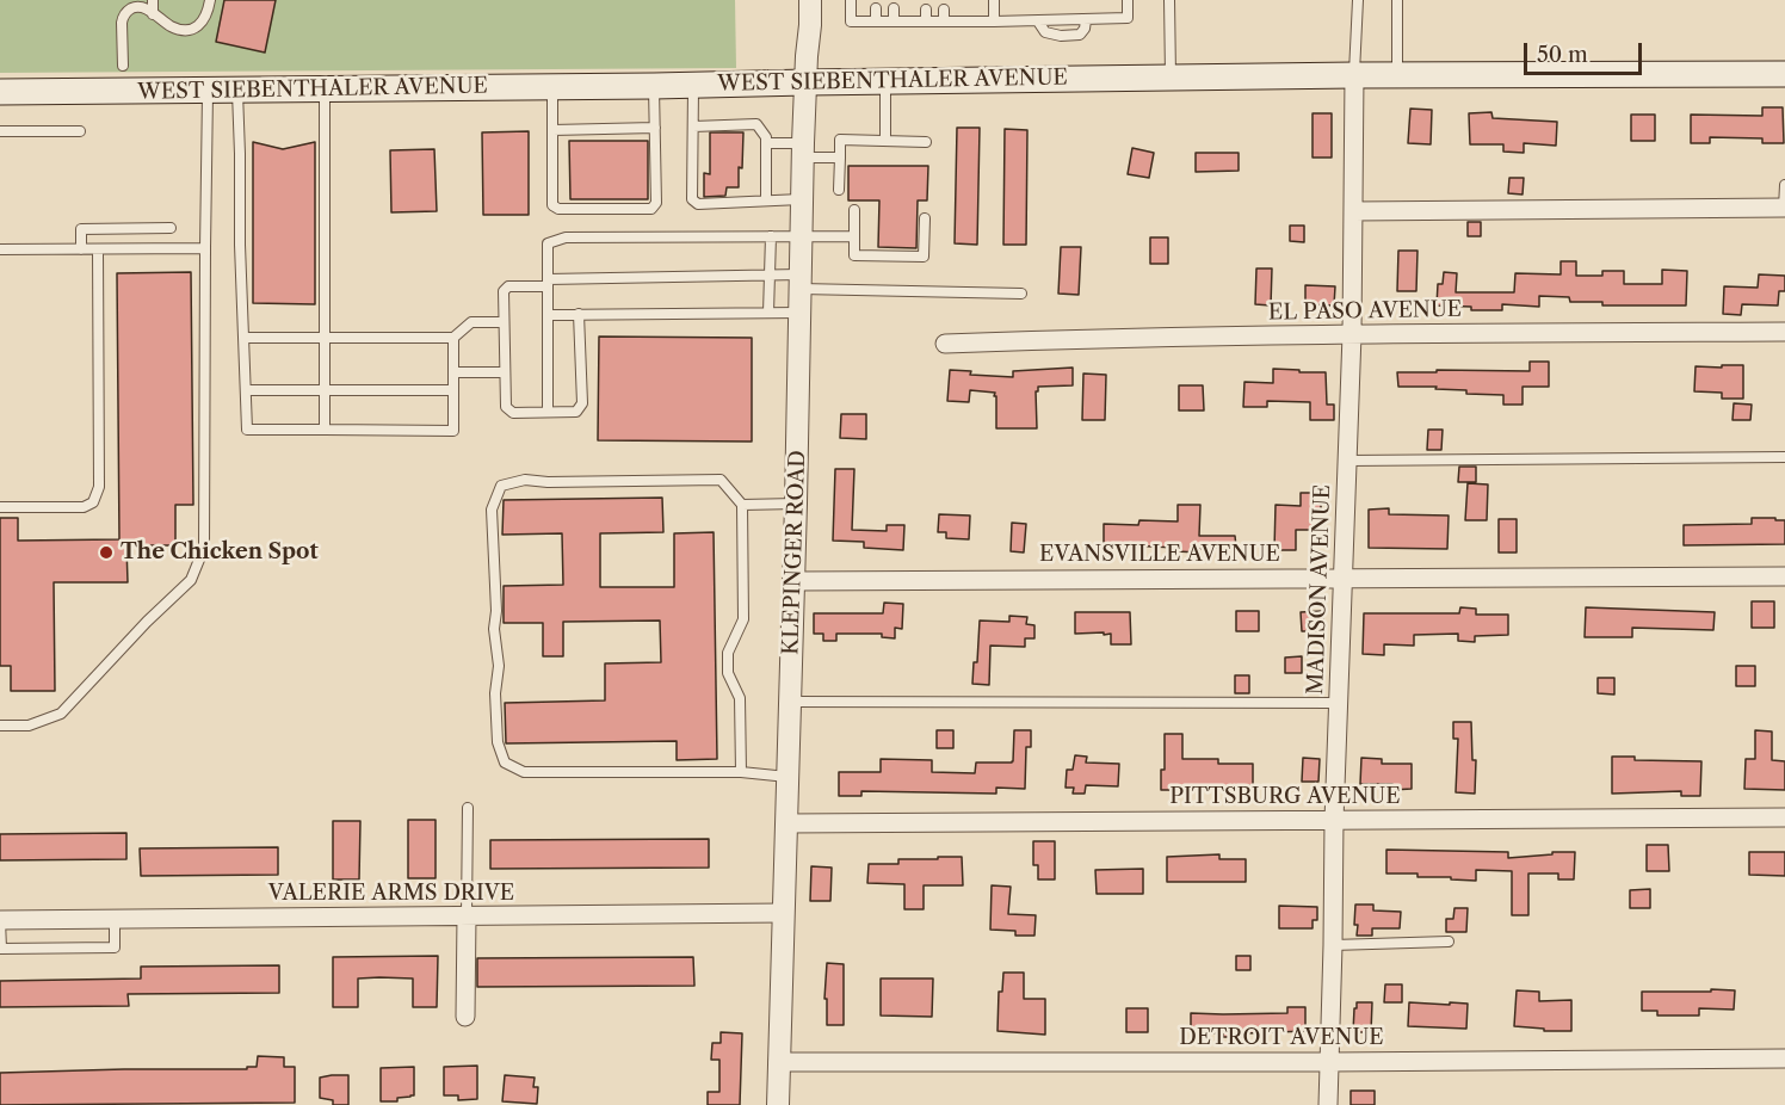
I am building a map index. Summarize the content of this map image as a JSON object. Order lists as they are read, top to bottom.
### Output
{
  "streets": {
    "main road": ["WEST SIEBENTHALER AVENUE"],
    "street": [
      "EL PASO AVENUE",
      "KLEPINGER ROAD",
      "EVANSVILLE AVENUE",
      "MADISON AVENUE",
      "PITTSBURG AVENUE",
      "VALERIE ARMS DRIVE",
      "DETROIT AVENUE"
    ]
  },
  "crossings": [
    ["WEST SIEBENTHALER AVENUE", "KLEPINGER ROAD"],
    ["WEST SIEBENTHALER AVENUE", "MADISON AVENUE"],
    ["EL PASO AVENUE", "MADISON AVENUE"],
    ["KLEPINGER ROAD", "EVANSVILLE AVENUE"],
    ["KLEPINGER ROAD", "PITTSBURG AVENUE"],
    ["KLEPINGER ROAD", "VALERIE ARMS DRIVE"],
    ["KLEPINGER ROAD", "DETROIT AVENUE"],
    ["EVANSVILLE AVENUE", "MADISON AVENUE"],
    ["MADISON AVENUE", "PITTSBURG AVENUE"],
    ["MADISON AVENUE", "DETROIT AVENUE"]
  ],
  "places": ["The Chicken Spot"],
  "scale_bar": "50 m"
}
